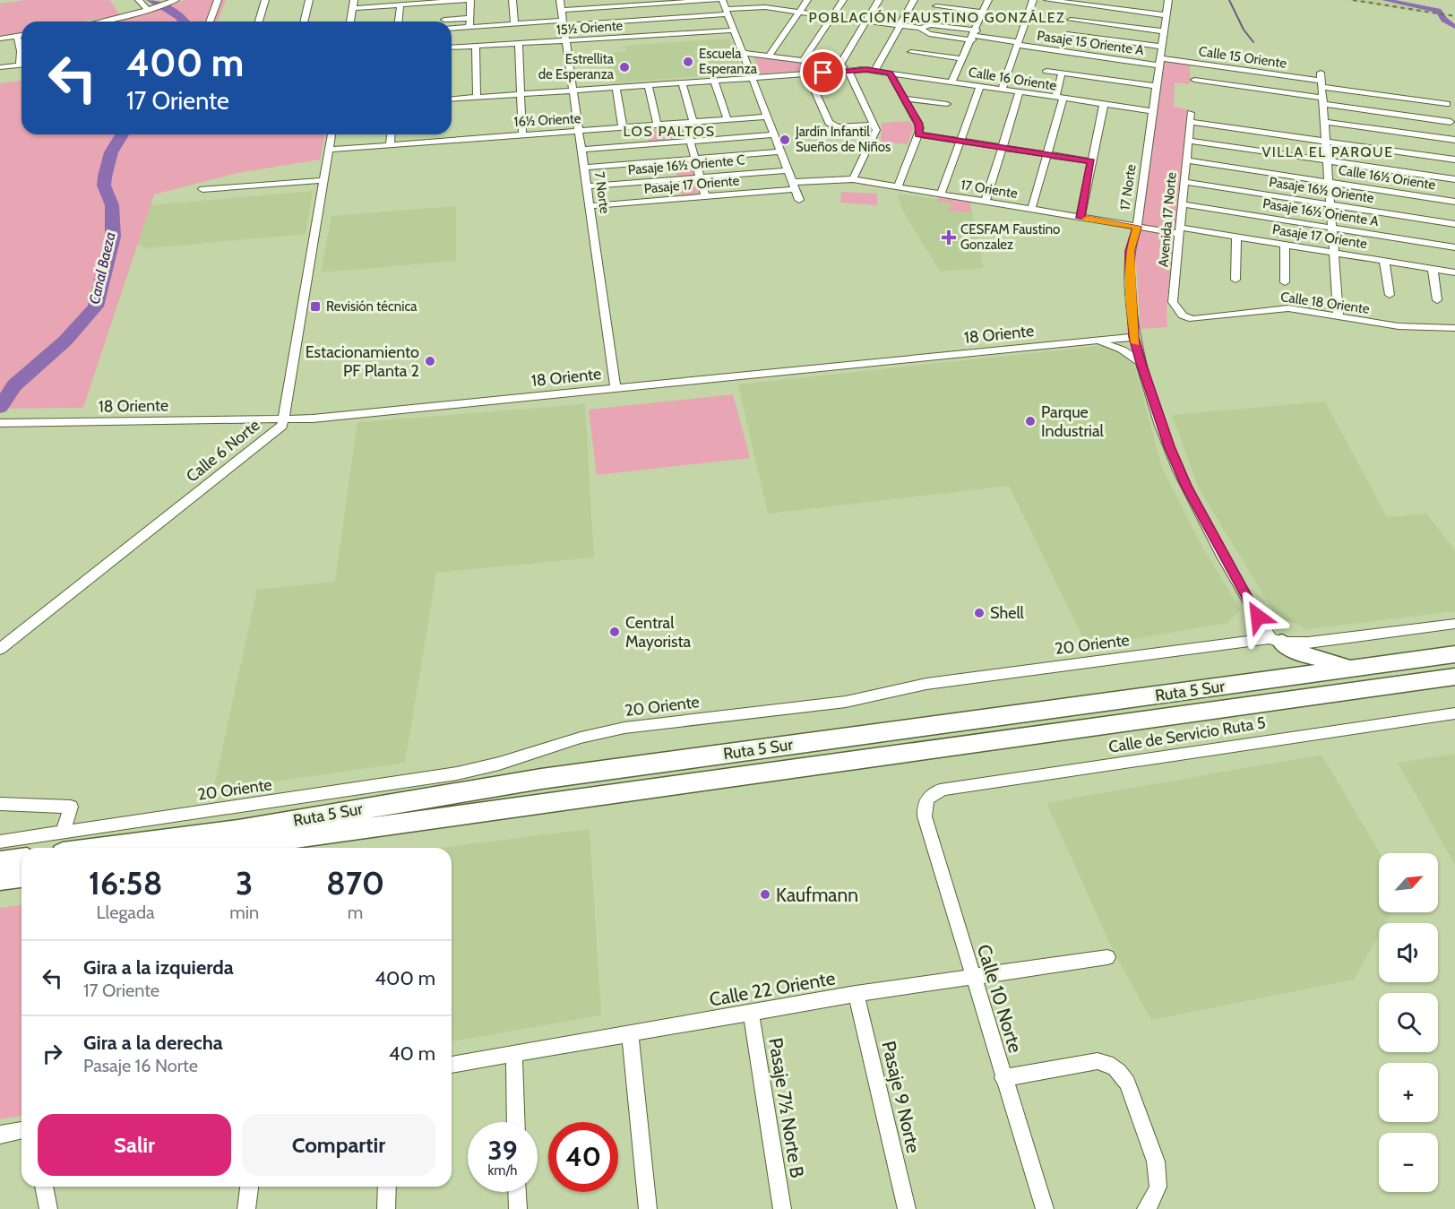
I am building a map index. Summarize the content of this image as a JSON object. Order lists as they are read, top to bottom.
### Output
{
  "streets": {
    "highway": ["Ruta 5 Sur"],
    "street": [
      "15½ Oriente",
      "Pasaje 15 Oriente A",
      "Calle 15 Oriente",
      "Calle 16 Oriente",
      "16½ Oriente",
      "Pasaje 16½ Oriente C",
      "Calle 16½ Oriente",
      "Pasaje 17 Oriente",
      "17 Norte",
      "17 Oriente",
      "Pasaje 16½ Oriente",
      "7 Norte",
      "Pasaje 16½ Oriente A",
      "Avenida 17 Norte",
      "Calle 18 Oriente",
      "18 Oriente",
      "Calle 6 Norte",
      "20 Oriente",
      "Calle de Servicio Ruta 5",
      "Calle 22 Oriente",
      "Calle 10 Norte",
      "Pasaje 9 Norte",
      "Pasaje 7½ Norte B"
    ]
  },
  "crossings": [
    ["15½ Oriente", "7 Norte"],
    ["Pasaje 15 Oriente A", "Calle 15 Oriente"],
    ["Pasaje 15 Oriente A", "17 Norte"],
    ["Calle 15 Oriente", "17 Norte"],
    ["Calle 16 Oriente", "17 Norte"],
    ["Calle 16 Oriente", "7 Norte"],
    ["16½ Oriente", "7 Norte"],
    ["16½ Oriente", "Calle 6 Norte"],
    ["Pasaje 16½ Oriente C", "7 Norte"],
    ["Calle 16½ Oriente", "Avenida 17 Norte"],
    ["Pasaje 17 Oriente", "17 Oriente"],
    ["Pasaje 17 Oriente", "7 Norte"],
    ["Pasaje 17 Oriente", "Avenida 17 Norte"],
    ["17 Norte", "17 Oriente"],
    ["17 Norte", "18 Oriente"],
    ["17 Norte", "20 Oriente"],
    ["17 Oriente", "Avenida 17 Norte"],
    ["Pasaje 16½ Oriente", "Avenida 17 Norte"],
    ["7 Norte", "18 Oriente"],
    ["Pasaje 16½ Oriente A", "Avenida 17 Norte"],
    ["Avenida 17 Norte", "Calle 18 Oriente"],
    ["18 Oriente", "Calle 6 Norte"],
    ["20 Oriente", "Ruta 5 Sur"],
    ["Calle de Servicio Ruta 5", "Calle 10 Norte"],
    ["Calle 22 Oriente", "Calle 10 Norte"],
    ["Calle 22 Oriente", "Pasaje 9 Norte"],
    ["Calle 22 Oriente", "Pasaje 7½ Norte B"]
  ],
  "districts": ["POBLACIÓN FAUSTINO GONZÁLEZ", "LOS PALTOS", "VILLA EL PARQUE"],
  "water": ["Canal Baeza"],
  "places": {
    "other": [
      "Escuela Esperanza",
      "Estrellita de Esperanza",
      "Jardín Infantil Sueños de Niños",
      "Estacionamiento PF Planta 2",
      "Parque Industrial",
      "Shell",
      "Central Mayorista",
      "Kaufmann"
    ],
    "health": ["CESFAM Faustino Gonzalez"],
    "transit": ["Revisión técnica"]
  },
  "north": "top right",
  "page": {
    "turn": ["400 m", "17 Oriente"],
    "eta": [
      "16:58",
      "Llegada",
      "3",
      "min",
      "870",
      "m"
    ],
    "map_buttons": ["+", "−"],
    "list": [
      {
        "name": "Gira a la izquierda",
        "note": "17 Oriente",
        "value": "400 m"
      },
      {
        "name": "Gira a la derecha",
        "note": "Pasaje 16 Norte",
        "value": "40 m"
      }
    ],
    "buttons": ["Salir", "Compartir"],
    "speed": "39 km/h",
    "limit": "40"
  }
}
